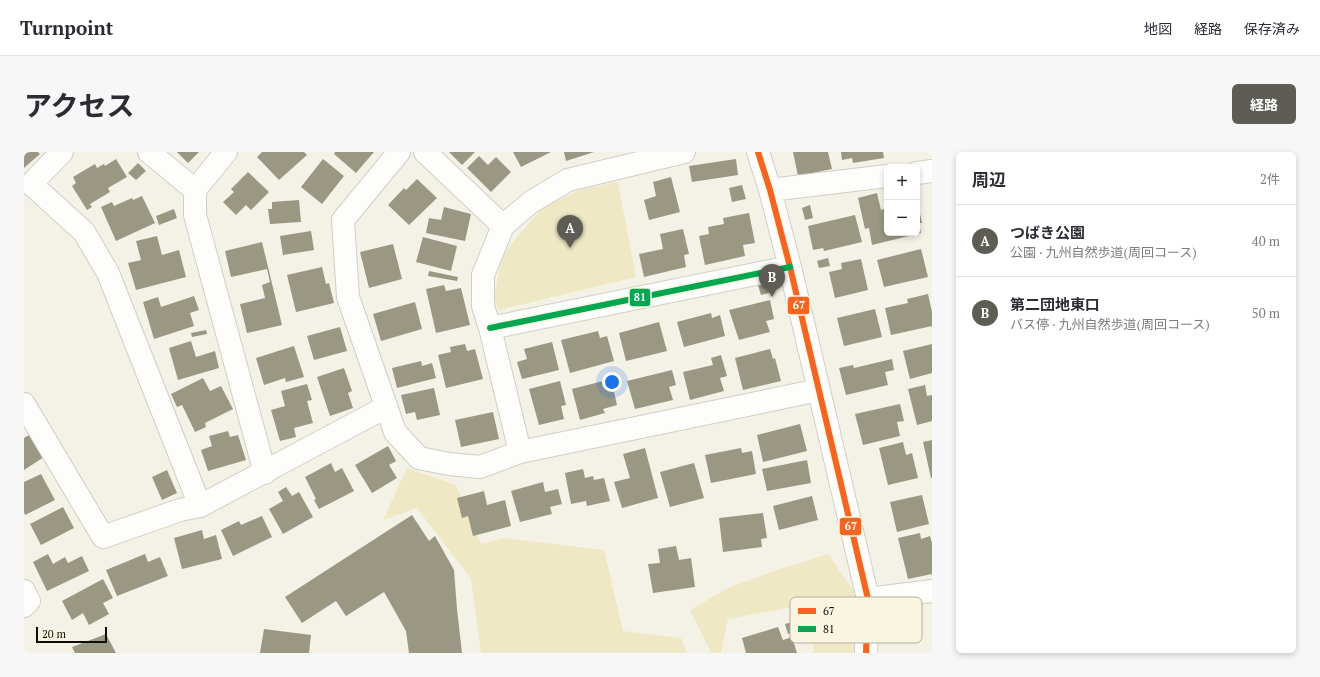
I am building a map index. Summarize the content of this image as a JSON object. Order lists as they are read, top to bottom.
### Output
{
  "lines": ["transit line 67", "transit line 81"],
  "legend": ["67", "81"],
  "scale_bar": "20 m",
  "page": {
    "header": "Turnpoint",
    "nav": ["地図", "経路", "保存済み"],
    "title": "アクセス",
    "buttons": "経路",
    "heading": ["周辺", "2件"],
    "map_buttons": ["+", "−"],
    "list": [
      {
        "mark": "A",
        "name": "つばき公園",
        "note": "公園 · 九州自然歩道(周回コース)",
        "value": "40 m"
      },
      {
        "mark": "B",
        "name": "第二団地東口",
        "note": "バス停 · 九州自然歩道(周回コース)",
        "value": "50 m"
      }
    ],
    "pins": ["A", "B"],
    "scale": "20 m"
  }
}
